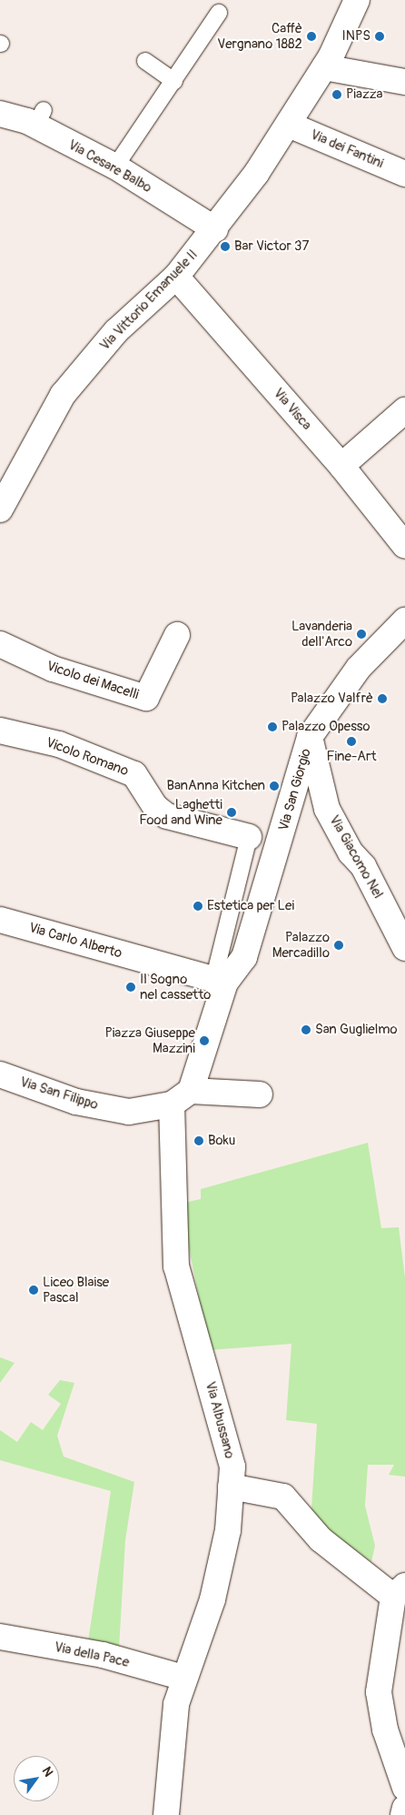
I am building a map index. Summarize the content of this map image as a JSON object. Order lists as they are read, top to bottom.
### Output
{
  "streets": {
    "street": [
      "Via dei Fantini",
      "Via Cesare Balbo",
      "Via Vittorio Emanuele II",
      "Via Visca",
      "Vicolo dei Macelli",
      "Vicolo Romano",
      "Via San Giorgio",
      "Via Giacomo Nel",
      "Via Carlo Alberto",
      "Via San Filippo",
      "Via Albussano",
      "Via della Pace"
    ]
  },
  "crossings": [
    ["Via dei Fantini", "Via Vittorio Emanuele II"],
    ["Via Cesare Balbo", "Via Vittorio Emanuele II"],
    ["Via Vittorio Emanuele II", "Via Visca"],
    ["Vicolo Romano", "Via San Giorgio"],
    ["Vicolo Romano", "Via Carlo Alberto"],
    ["Via San Giorgio", "Via Giacomo Nel"],
    ["Via San Giorgio", "Via Carlo Alberto"],
    ["Via San Filippo", "Via Albussano"],
    ["Via Albussano", "Via della Pace"]
  ],
  "places": [
    "Caffè Vergnano 1882",
    "INPS",
    "Piazza",
    "Bar Victor 37",
    "Lavanderia dell'Arco",
    "Palazzo Valfrè",
    "Palazzo Opesso",
    "Fine-Art",
    "BanAnna Kitchen",
    "Laghetti Food and Wine",
    "Estetica per Lei",
    "Palazzo Mercadillo",
    "Il Sogno nel cassetto",
    "San Guglielmo",
    "Piazza Giuseppe Mazzini",
    "Boku",
    "Liceo Blaise Pascal"
  ],
  "north": "top right"
}
